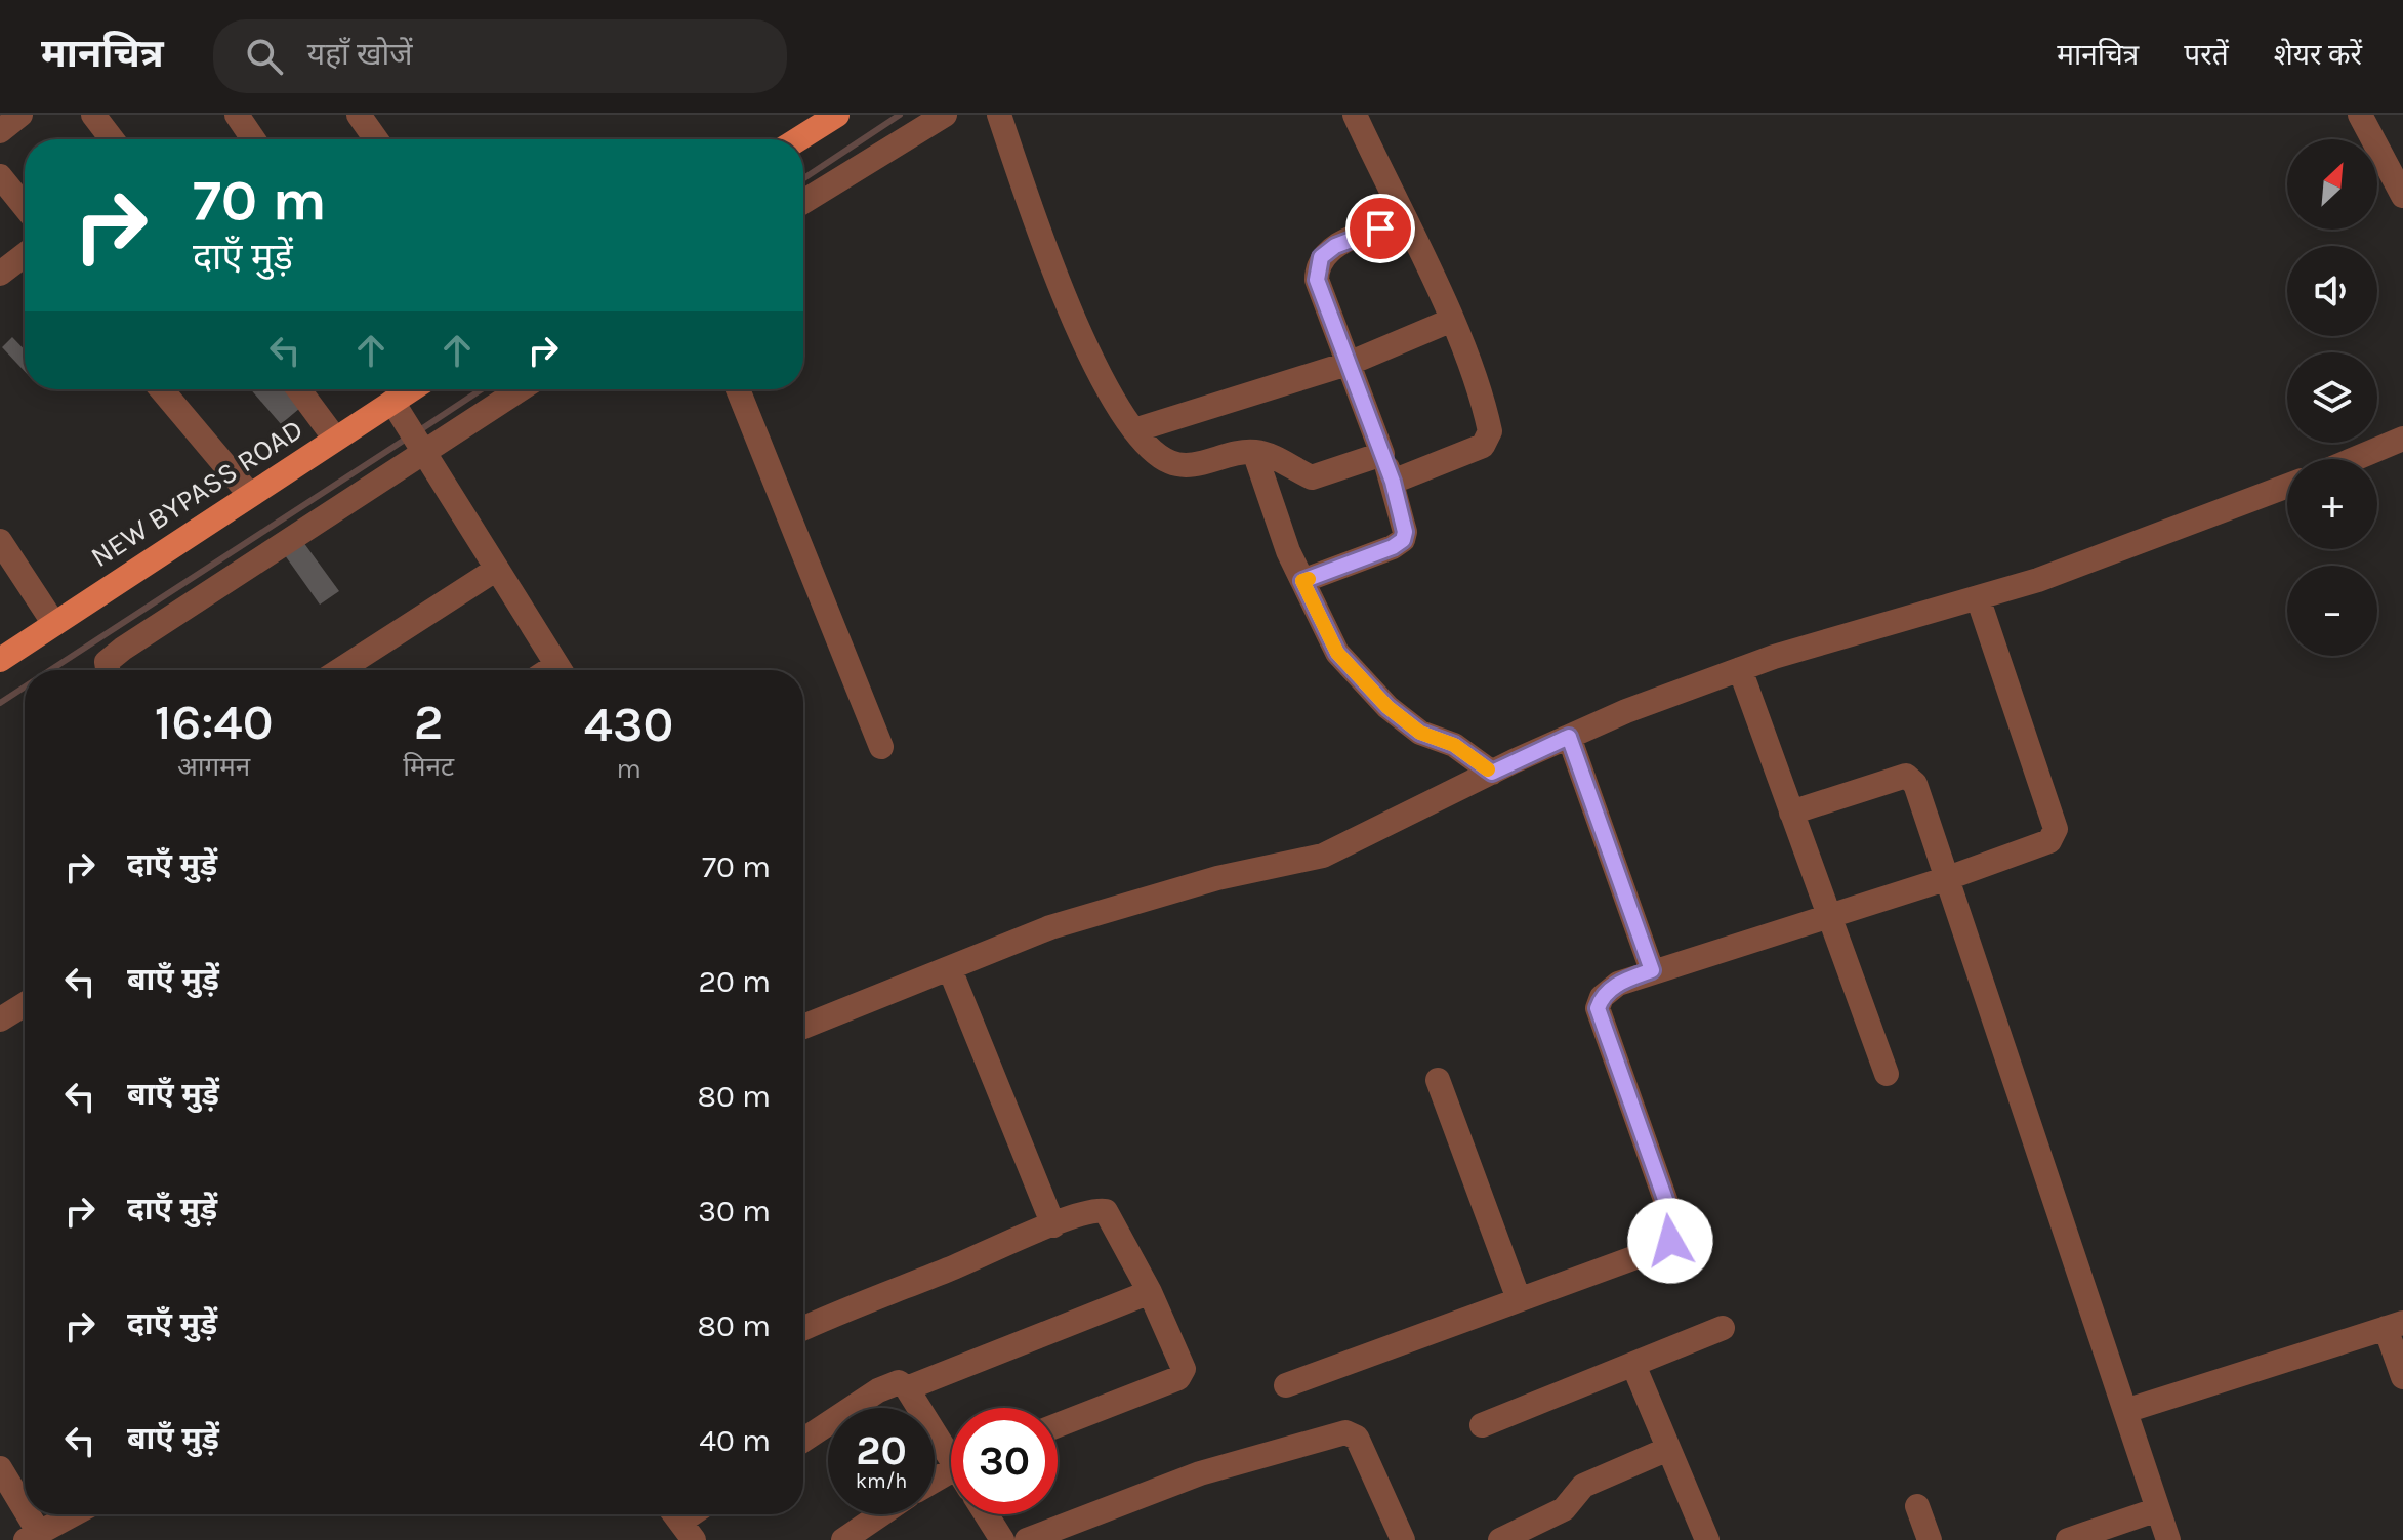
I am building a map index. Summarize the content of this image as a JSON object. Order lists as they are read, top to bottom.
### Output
{
  "streets": {
    "main road": ["NEW BYPASS ROAD"]
  },
  "north": "top right",
  "page": {
    "header": "मानचित्र",
    "search": "यहाँ खोजें",
    "nav": ["मानचित्र", "परतें", "शेयर करें"],
    "map_buttons": ["+", "−"],
    "turn": ["70 m", "दाएँ मुड़ें"],
    "eta": [
      "16:40",
      "आगमन",
      "2",
      "मिनट",
      "430",
      "m"
    ],
    "list": [
      {
        "name": "दाएँ मुड़ें",
        "value": "70 m"
      },
      {
        "name": "बाएँ मुड़ें",
        "value": "20 m"
      },
      {
        "name": "बाएँ मुड़ें",
        "value": "80 m"
      },
      {
        "name": "दाएँ मुड़ें",
        "value": "30 m"
      },
      {
        "name": "दाएँ मुड़ें",
        "value": "80 m"
      },
      {
        "name": "बाएँ मुड़ें",
        "value": "40 m"
      }
    ],
    "speed": "20 km/h",
    "limit": "30"
  }
}
